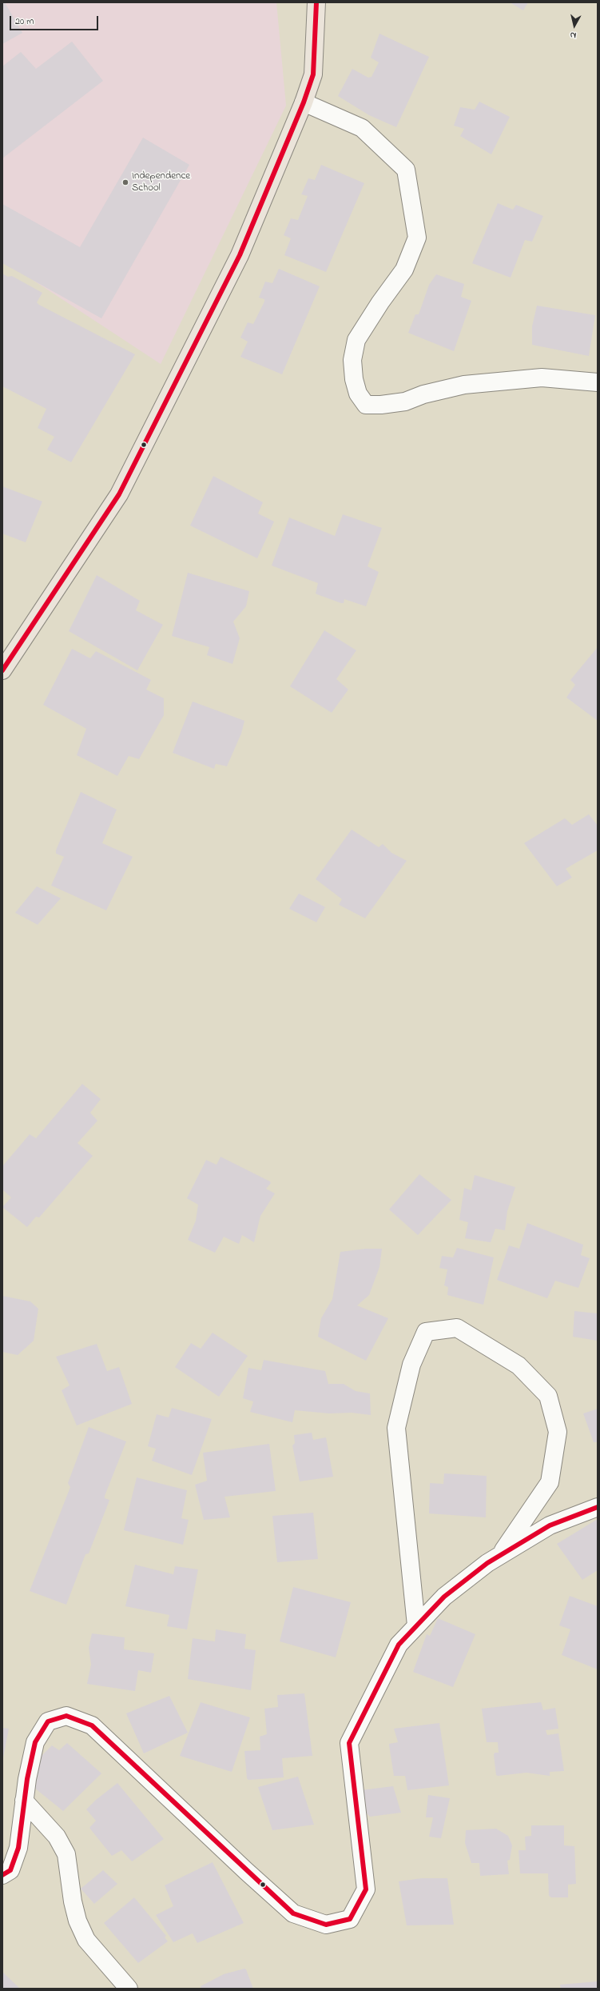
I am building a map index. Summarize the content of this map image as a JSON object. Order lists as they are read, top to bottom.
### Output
{
  "places": ["Independence School"],
  "scale_bar": "20 m",
  "north": "bottom"
}
